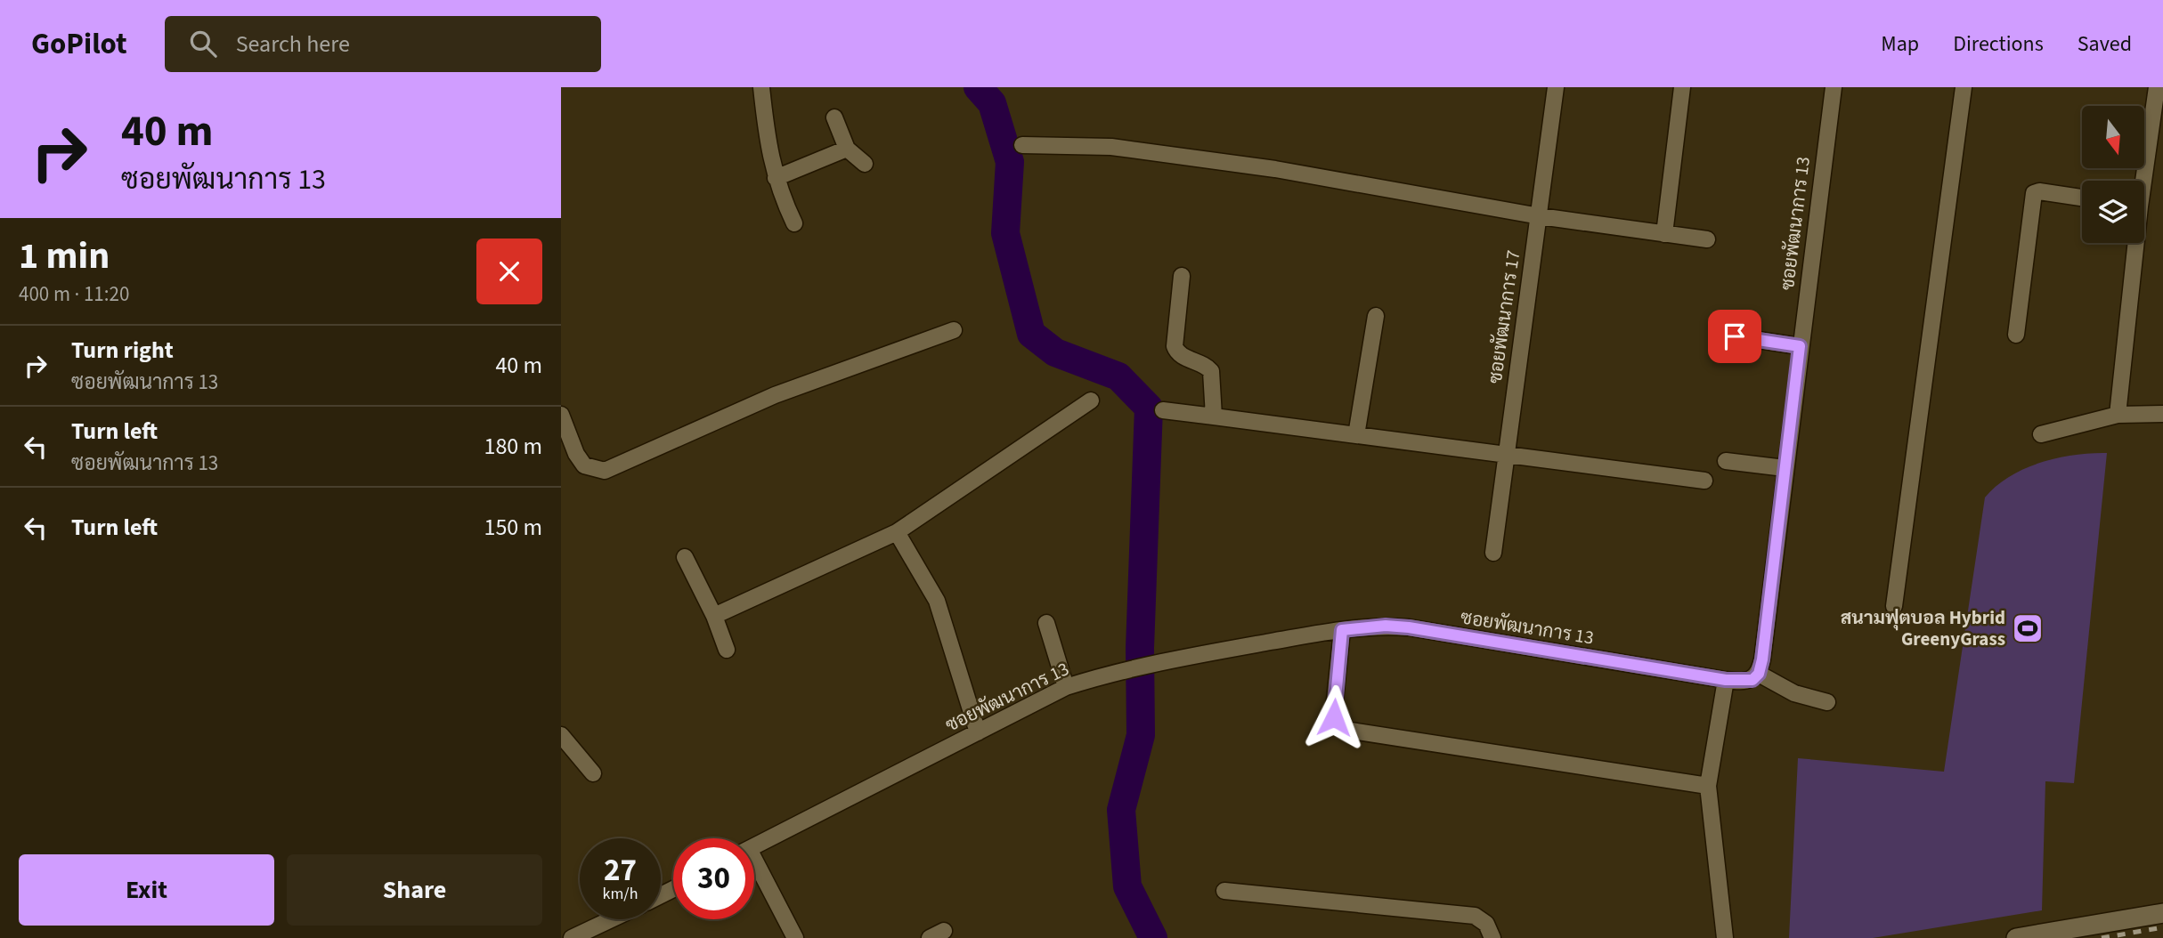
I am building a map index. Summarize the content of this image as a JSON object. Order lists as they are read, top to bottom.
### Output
{
  "streets": {
    "street": ["ซอยพัฒนาการ 13", "ซอยพัฒนาการ 17"]
  },
  "places": {
    "sports": ["สนามฟุตบอล Hybrid GreenyGrass"]
  },
  "north": "bottom",
  "page": {
    "header": "GoPilot",
    "search": "Search here",
    "nav": ["Map", "Directions", "Saved"],
    "turn": ["40 m", "ซอยพัฒนาการ 13"],
    "heading": ["1 min", "400 m · 11:20"],
    "list": [
      {
        "name": "Turn right",
        "note": "ซอยพัฒนาการ 13",
        "value": "40 m"
      },
      {
        "name": "Turn left",
        "note": "ซอยพัฒนาการ 13",
        "value": "180 m"
      },
      {
        "name": "Turn left",
        "value": "150 m"
      }
    ],
    "speed": "27 km/h",
    "limit": "30",
    "buttons": ["Exit", "Share"]
  }
}
